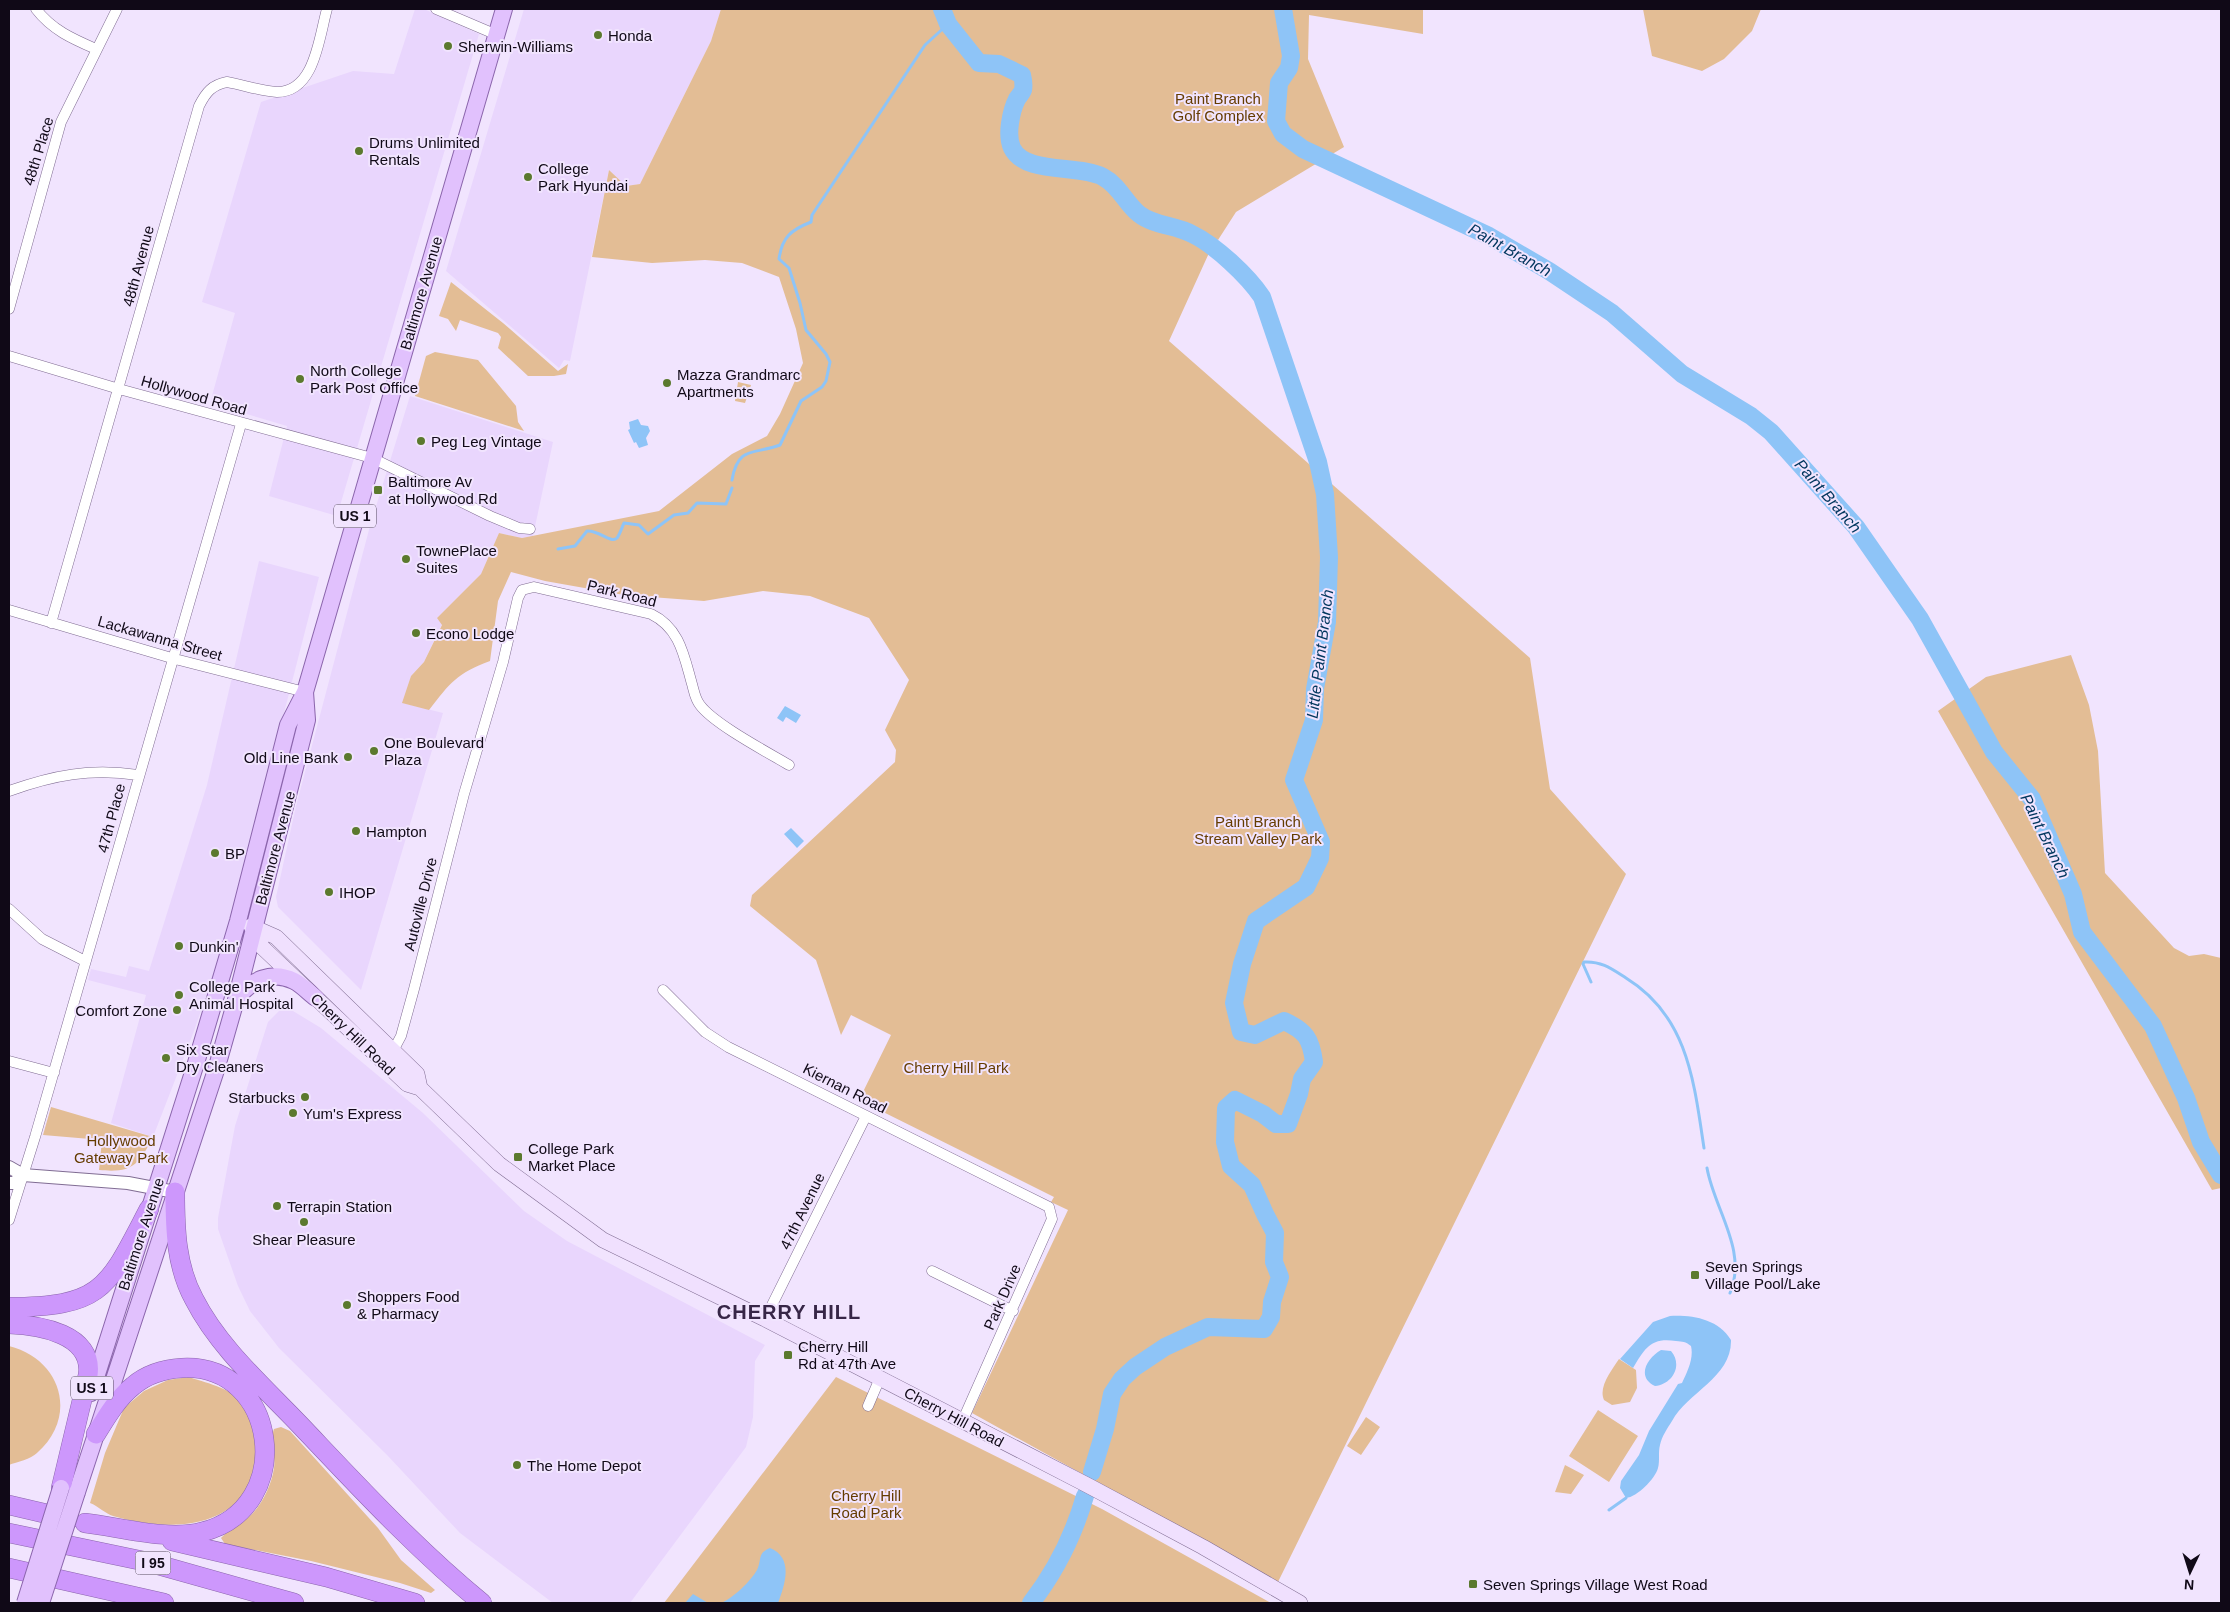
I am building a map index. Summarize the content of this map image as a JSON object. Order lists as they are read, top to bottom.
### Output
{
  "streets": {
    "highway": ["I 95"],
    "main road": ["Baltimore Avenue", "US 1", "Cherry Hill Road"],
    "street": [
      "48th Place",
      "48th Avenue",
      "Hollywood Road",
      "Park Road",
      "Lackawanna Street",
      "47th Place",
      "Autoville Drive",
      "Kiernan Road",
      "47th Avenue",
      "Park Drive"
    ]
  },
  "crossings": [
    ["48th Avenue", "Hollywood Road"],
    ["48th Avenue", "Lackawanna Street"],
    ["Baltimore Avenue", "Hollywood Road"],
    ["Baltimore Avenue", "Lackawanna Street"],
    ["Baltimore Avenue", "Cherry Hill Road"],
    ["Hollywood Road", "47th Place"],
    ["Park Road", "Autoville Drive"],
    ["Lackawanna Street", "47th Place"],
    ["Autoville Drive", "Cherry Hill Road"],
    ["Cherry Hill Road", "47th Avenue"],
    ["Cherry Hill Road", "Park Drive"],
    ["Kiernan Road", "47th Avenue"],
    ["Kiernan Road", "Park Drive"]
  ],
  "districts": ["CHERRY HILL"],
  "water": ["Paint Branch", "Little Paint Branch"],
  "parks": [
    "Paint Branch Golf Complex",
    "Paint Branch Stream Valley Park",
    "Cherry Hill Park",
    "Hollywood Gateway Park",
    "Cherry Hill Road Park"
  ],
  "places": {
    "other": [
      "Honda",
      "Sherwin-Williams",
      "Drums Unlimited Rentals",
      "College Park Hyundai",
      "North College Park Post Office",
      "Mazza Grandmarc Apartments",
      "Peg Leg Vintage",
      "TownePlace Suites",
      "Econo Lodge",
      "One Boulevard Plaza",
      "Old Line Bank",
      "Hampton",
      "BP",
      "IHOP",
      "Dunkin'",
      "College Park Animal Hospital",
      "Comfort Zone",
      "Six Star Dry Cleaners",
      "Starbucks",
      "Yum's Express",
      "Terrapin Station",
      "Shear Pleasure",
      "Shoppers Food & Pharmacy",
      "The Home Depot"
    ],
    "transit": [
      "Baltimore Av at Hollywood Rd",
      "College Park Market Place",
      "Seven Springs Village Pool/Lake",
      "Cherry Hill Rd at 47th Ave",
      "Seven Springs Village West Road"
    ]
  },
  "north": "bottom"
}
